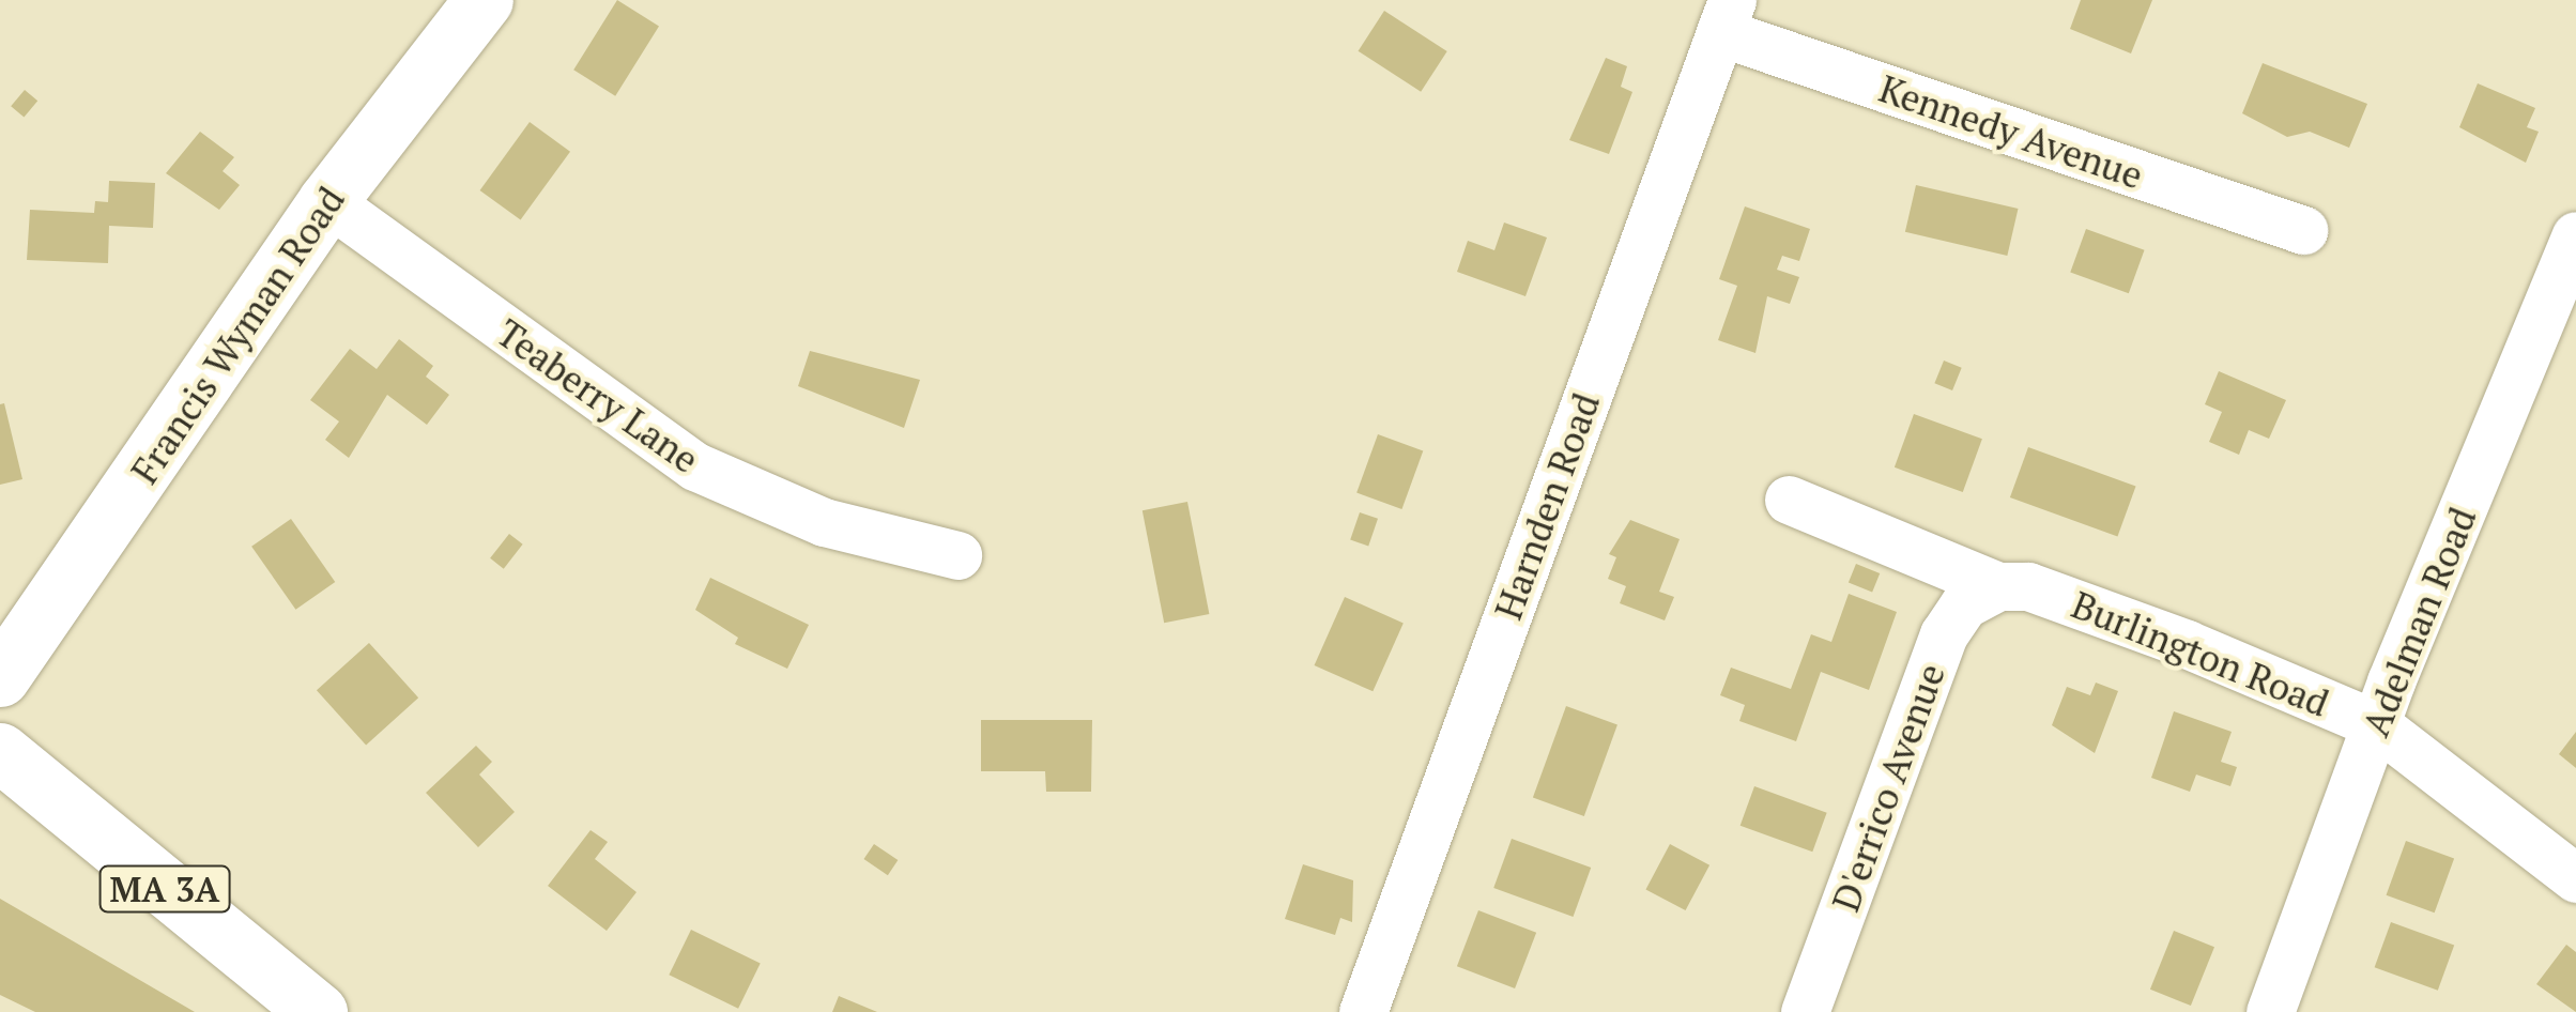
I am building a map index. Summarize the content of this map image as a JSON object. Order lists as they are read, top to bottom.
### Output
{
  "streets": {
    "main road": ["Francis Wyman Road", "MA 3A"],
    "street": [
      "Kennedy Avenue",
      "Teaberry Lane",
      "Harnden Road",
      "Adelman Road",
      "Burlington Road",
      "D'errico Avenue"
    ]
  },
  "crossings": [
    ["Kennedy Avenue", "Harnden Road"],
    ["Francis Wyman Road", "Teaberry Lane"],
    ["Adelman Road", "Burlington Road"],
    ["Burlington Road", "D'errico Avenue"]
  ]
}
